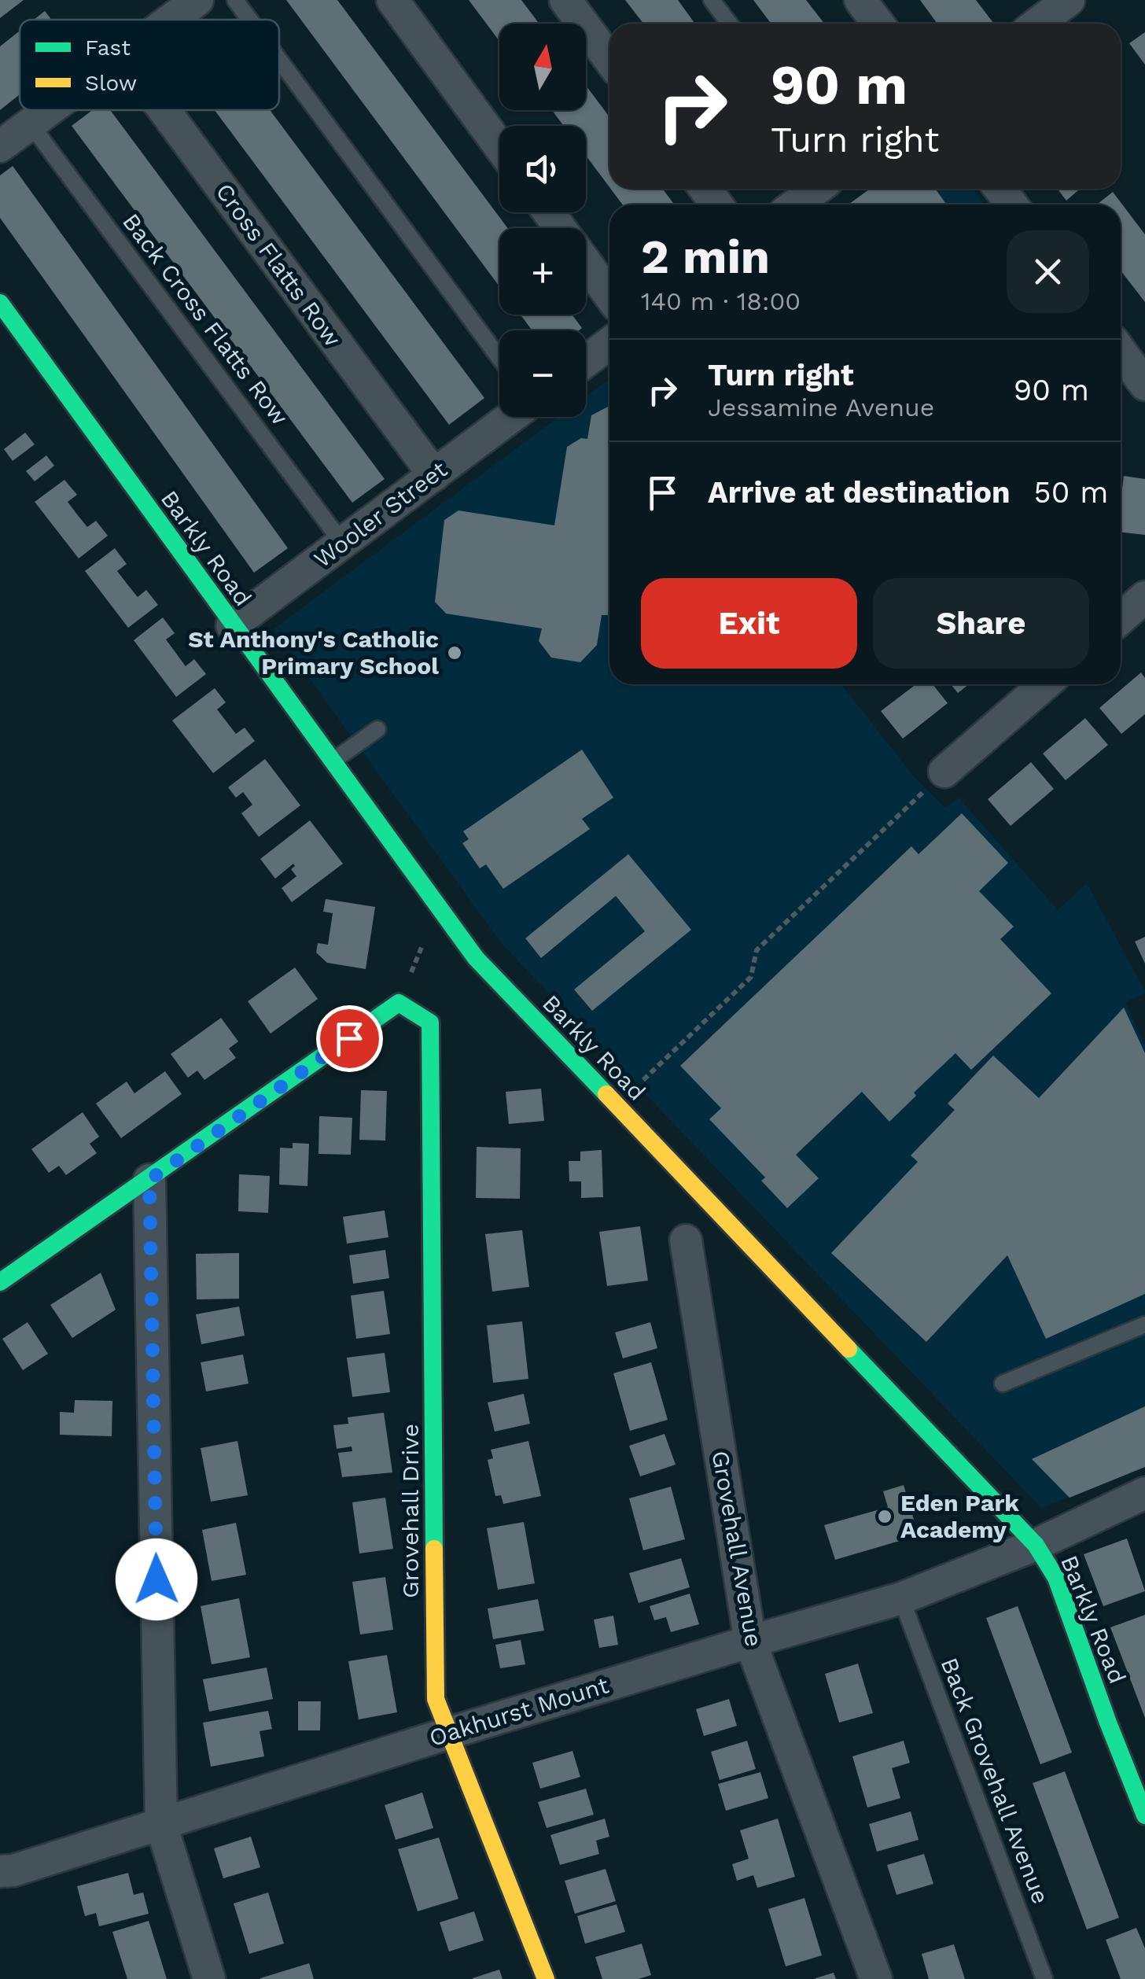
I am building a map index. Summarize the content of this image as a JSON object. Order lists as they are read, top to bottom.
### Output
{
  "streets": {
    "street": [
      "Cross Flatts Row",
      "Wooler Street",
      "Barkly Road",
      "Grovehall Drive",
      "Grovehall Avenue",
      "Oakhurst Mount"
    ],
    "lane": ["Back Cross Flatts Row", "Back Grovehall Avenue"]
  },
  "crossings": [
    ["Cross Flatts Row", "Wooler Street"],
    ["Back Cross Flatts Row", "Wooler Street"],
    ["Wooler Street", "Barkly Road"],
    ["Barkly Road", "Oakhurst Mount"],
    ["Grovehall Drive", "Oakhurst Mount"],
    ["Grovehall Avenue", "Oakhurst Mount"],
    ["Oakhurst Mount", "Back Grovehall Avenue"]
  ],
  "places": ["St Anthony's Catholic Primary School", "Eden Park Academy"],
  "legend": ["Fast", "Slow"],
  "north": "top",
  "page": {
    "map_buttons": ["+", "−"],
    "turn": ["90 m", "Turn right"],
    "heading": ["2 min", "140 m · 18:00"],
    "list": [
      {
        "name": "Turn right",
        "note": "Jessamine Avenue",
        "value": "90 m"
      },
      {
        "name": "Arrive at destination",
        "value": "50 m"
      }
    ],
    "buttons": ["Exit", "Share"]
  }
}
